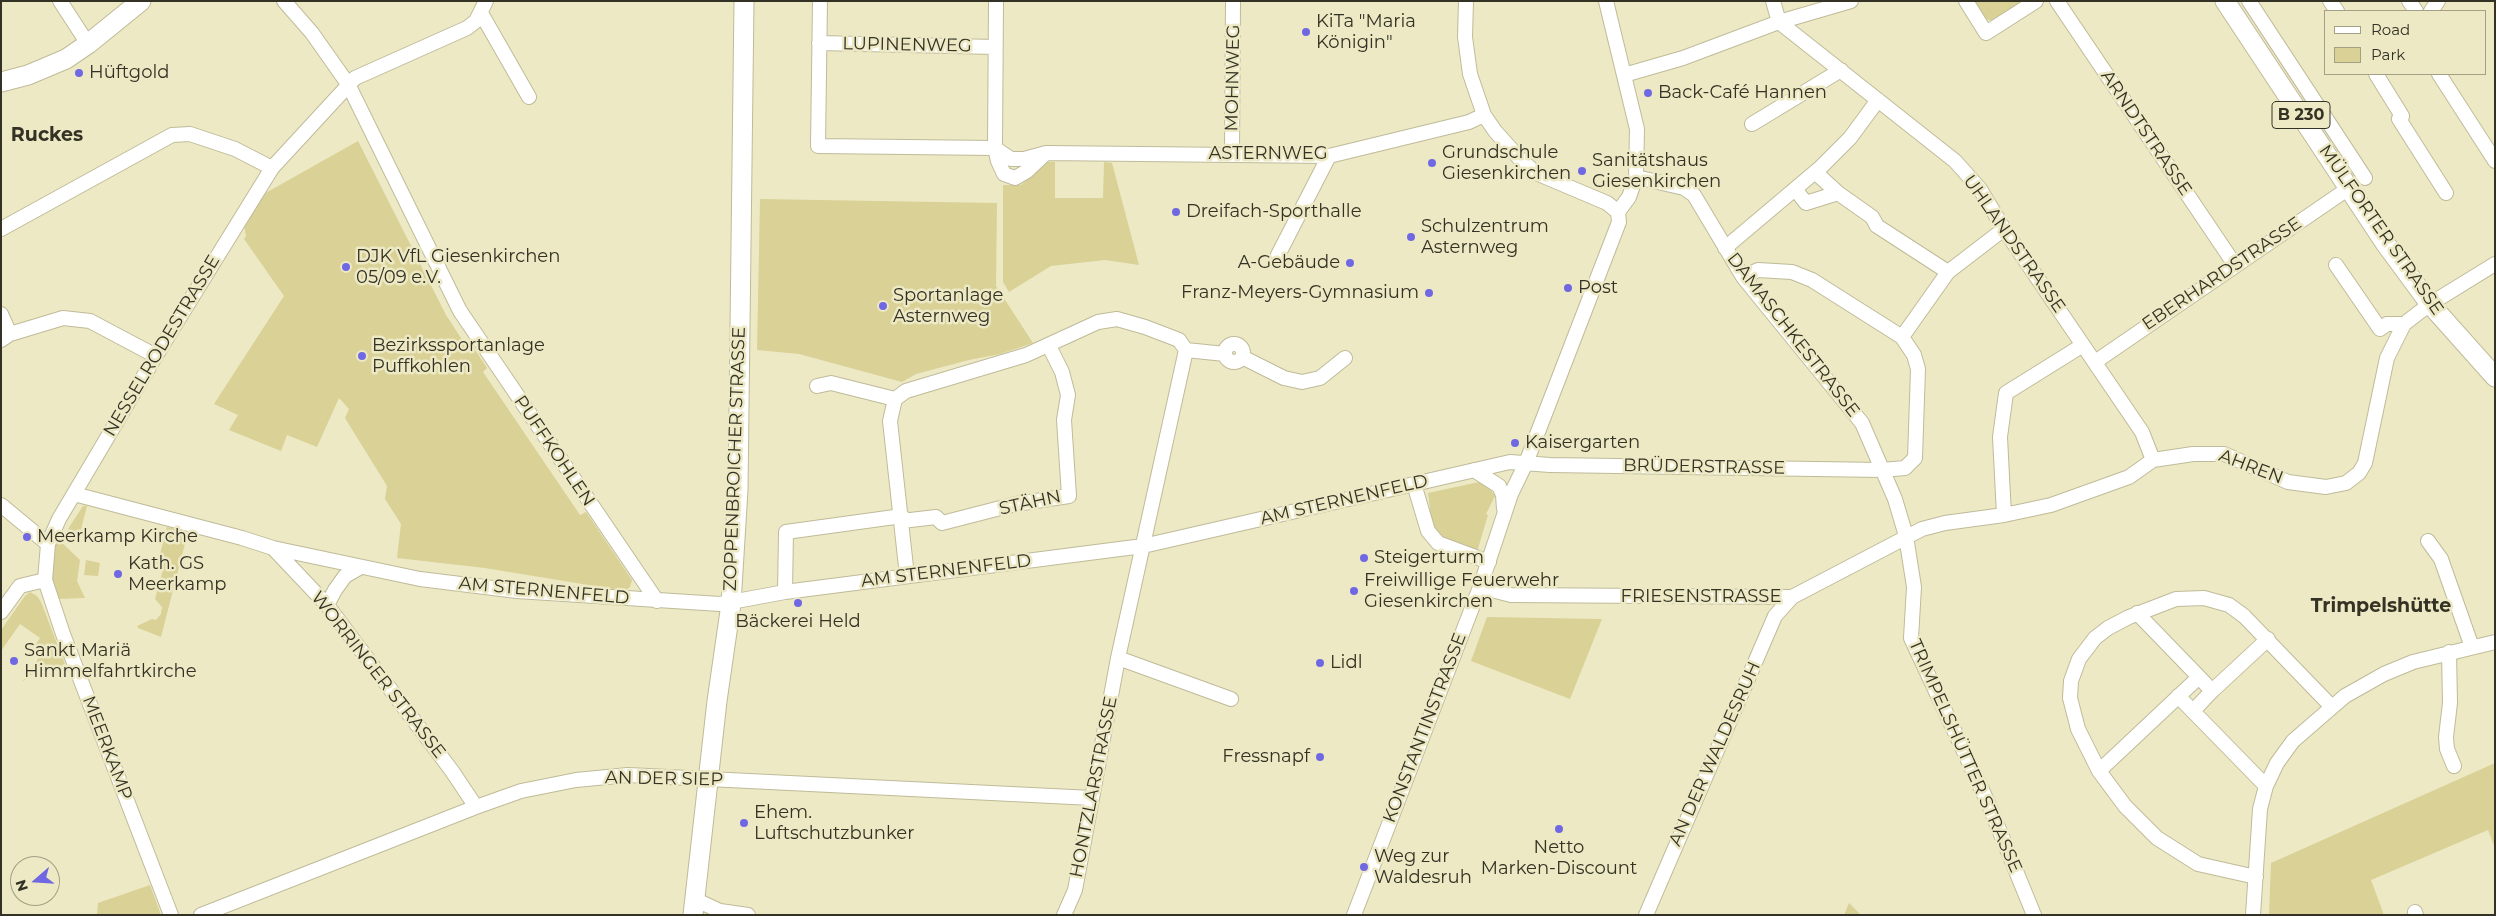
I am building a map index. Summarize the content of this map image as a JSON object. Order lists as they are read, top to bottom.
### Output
{
  "streets": {
    "main road": ["B 230", "MÜLFORTER STRASSE", "ZOPPENBROICHER STRASSE"],
    "street": [
      "LUPINENWEG",
      "MOHNWEG",
      "ARNDTSTRASSE",
      "ASTERNWEG",
      "UHLANDSTRASSE",
      "EBERHARDSTRASSE",
      "DAMASCHKESTRASSE",
      "NESSELRODESTRASSE",
      "PUFFKOHLEN",
      "BRÜDERSTRASSE",
      "AHREN",
      "AM STERNENFELD",
      "STÄHN",
      "FRIESENSTRASSE",
      "WORRINGER STRASSE",
      "KONSTANTINSTRASSE",
      "MEERKAMP",
      "AN DER WALDESRUH",
      "TRIMPELSHÜTTER STRASSE",
      "AN DER SIEP",
      "HONTZLARSTRASSE"
    ]
  },
  "crossings": [
    ["MOHNWEG", "ASTERNWEG"],
    ["ARNDTSTRASSE", "EBERHARDSTRASSE"],
    ["MÜLFORTER STRASSE", "EBERHARDSTRASSE"],
    ["MÜLFORTER STRASSE", "AHREN"],
    ["UHLANDSTRASSE", "EBERHARDSTRASSE"],
    ["UHLANDSTRASSE", "AHREN"],
    ["DAMASCHKESTRASSE", "BRÜDERSTRASSE"],
    ["DAMASCHKESTRASSE", "AHREN"],
    ["DAMASCHKESTRASSE", "FRIESENSTRASSE"],
    ["DAMASCHKESTRASSE", "KONSTANTINSTRASSE"],
    ["DAMASCHKESTRASSE", "TRIMPELSHÜTTER STRASSE"],
    ["NESSELRODESTRASSE", "PUFFKOHLEN"],
    ["NESSELRODESTRASSE", "AM STERNENFELD"],
    ["NESSELRODESTRASSE", "MEERKAMP"],
    ["PUFFKOHLEN", "AM STERNENFELD"],
    ["ZOPPENBROICHER STRASSE", "AM STERNENFELD"],
    ["ZOPPENBROICHER STRASSE", "AN DER SIEP"],
    ["BRÜDERSTRASSE", "AM STERNENFELD"],
    ["BRÜDERSTRASSE", "KONSTANTINSTRASSE"],
    ["AHREN", "FRIESENSTRASSE"],
    ["AHREN", "TRIMPELSHÜTTER STRASSE"],
    ["AM STERNENFELD", "WORRINGER STRASSE"],
    ["AM STERNENFELD", "KONSTANTINSTRASSE"],
    ["AM STERNENFELD", "HONTZLARSTRASSE"],
    ["FRIESENSTRASSE", "KONSTANTINSTRASSE"],
    ["FRIESENSTRASSE", "AN DER WALDESRUH"],
    ["FRIESENSTRASSE", "TRIMPELSHÜTTER STRASSE"],
    ["WORRINGER STRASSE", "AN DER SIEP"],
    ["AN DER SIEP", "HONTZLARSTRASSE"]
  ],
  "districts": ["Ruckes", "Trimpelshütte"],
  "places": [
    "KiTa \"Maria Königin\"",
    "Hüftgold",
    "Back-Café Hannen",
    "Grundschule Giesenkirchen",
    "Sanitätshaus Giesenkirchen",
    "Dreifach-Sporthalle",
    "Schulzentrum Asternweg",
    "A-Gebäude",
    "DJK VfL Giesenkirchen 05/09 e.V.",
    "Post",
    "Franz-Meyers-Gymnasium",
    "Sportanlage Asternweg",
    "Bezirkssportanlage Puffkohlen",
    "Kaisergarten",
    "Meerkamp Kirche",
    "Steigerturm",
    "Kath. GS Meerkamp",
    "Freiwillige Feuerwehr Giesenkirchen",
    "Bäckerei Held",
    "Sankt Mariä Himmelfahrtkirche",
    "Lidl",
    "Fressnapf",
    "Ehem. Luftschutzbunker",
    "Netto Marken-Discount",
    "Weg zur Waldesruh"
  ],
  "legend": ["Road", "Park"],
  "north": "left"
}
